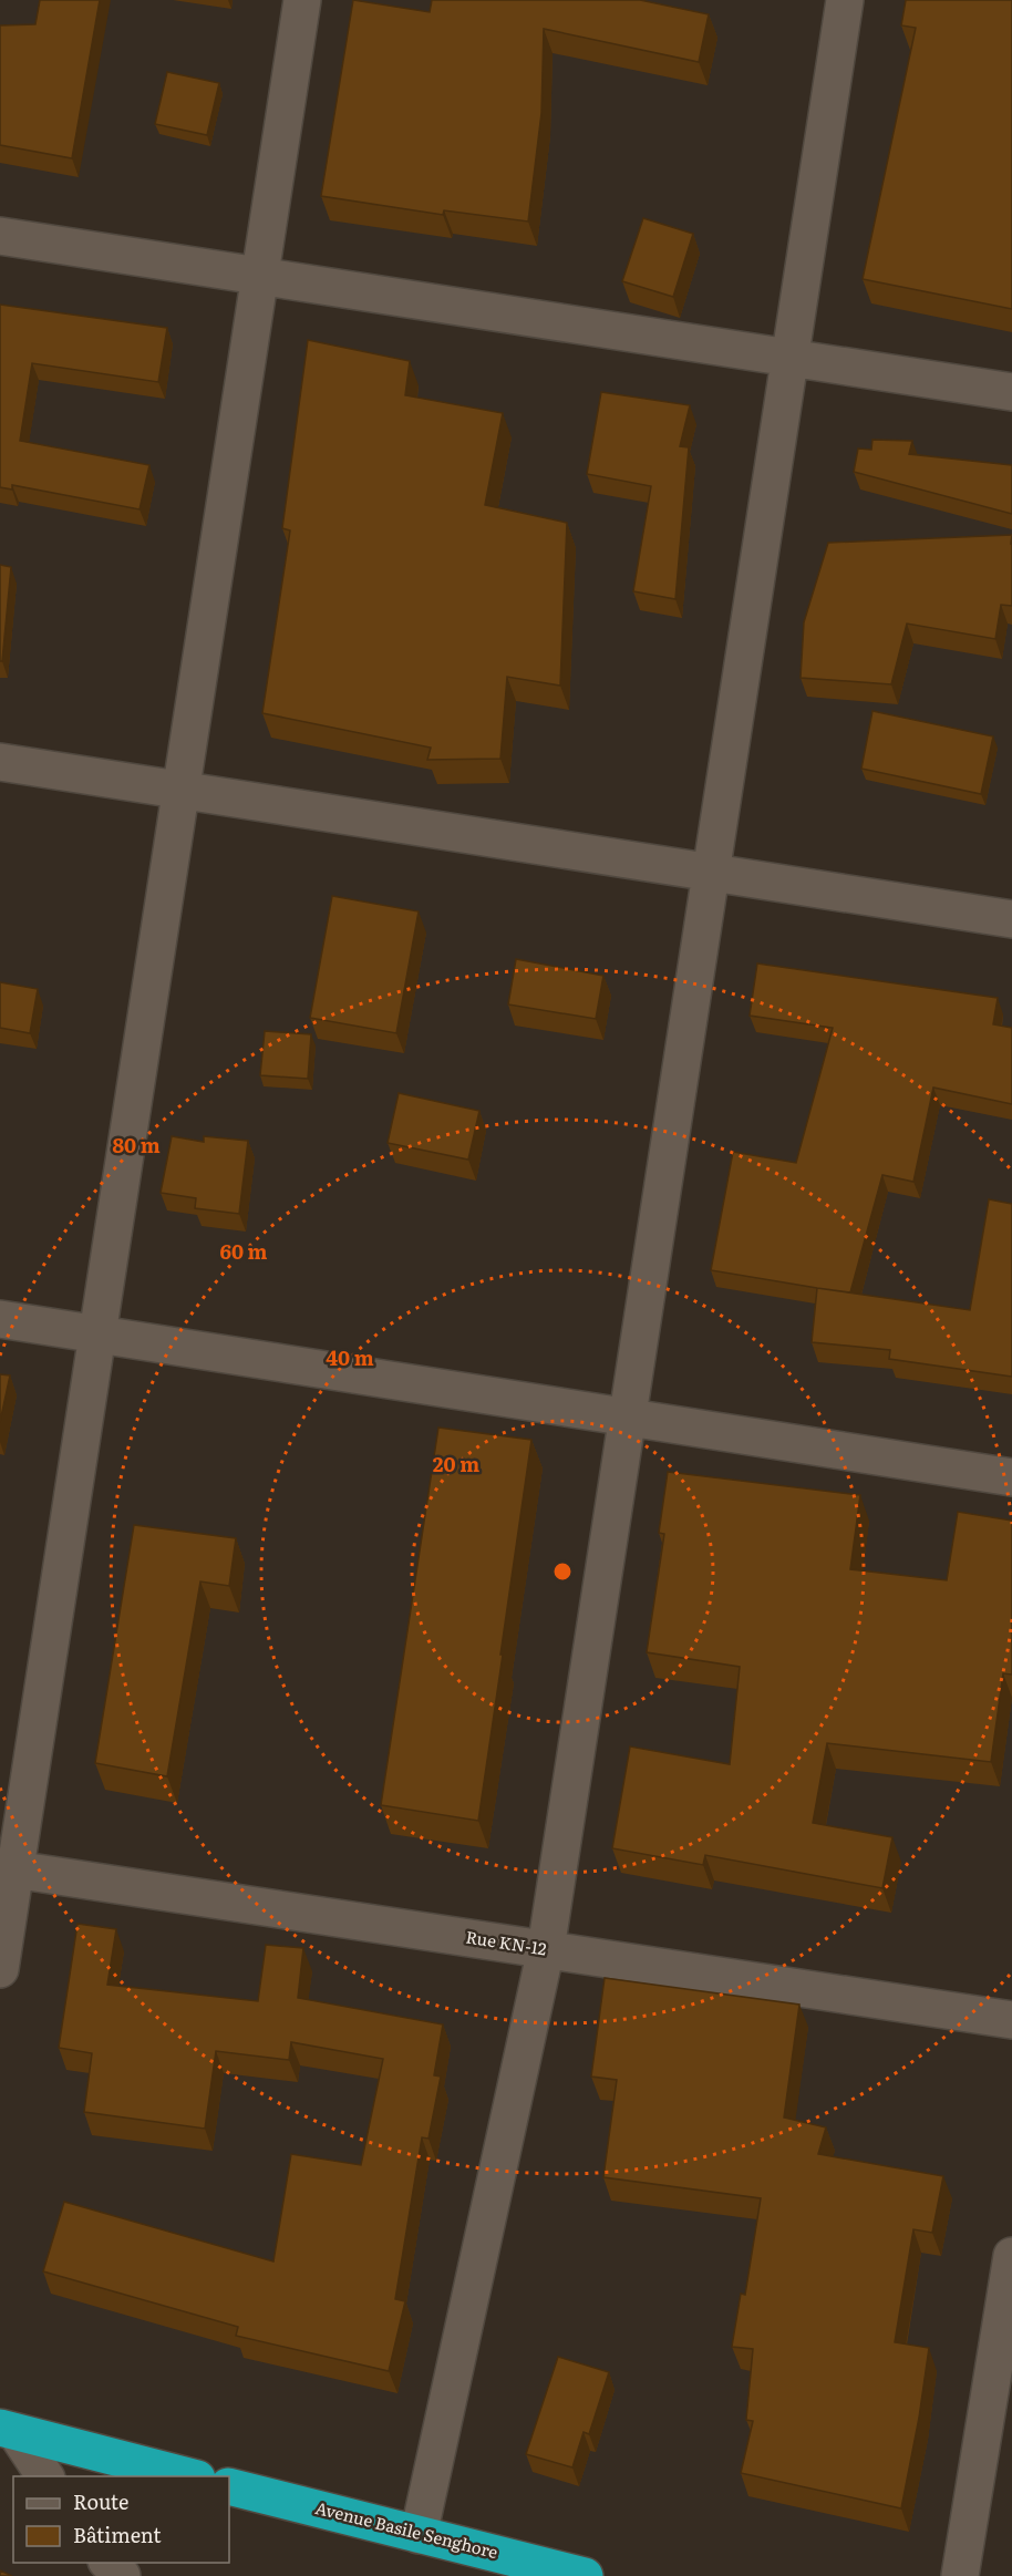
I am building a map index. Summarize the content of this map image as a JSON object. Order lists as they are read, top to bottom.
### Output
{
  "streets": {
    "highway": ["Avenue Basile Senghore"],
    "street": ["Rue KN-12"]
  },
  "legend": ["Route", "Bâtiment"],
  "rings": [
    "80 m",
    "60 m",
    "40 m",
    "20 m"
  ]
}
